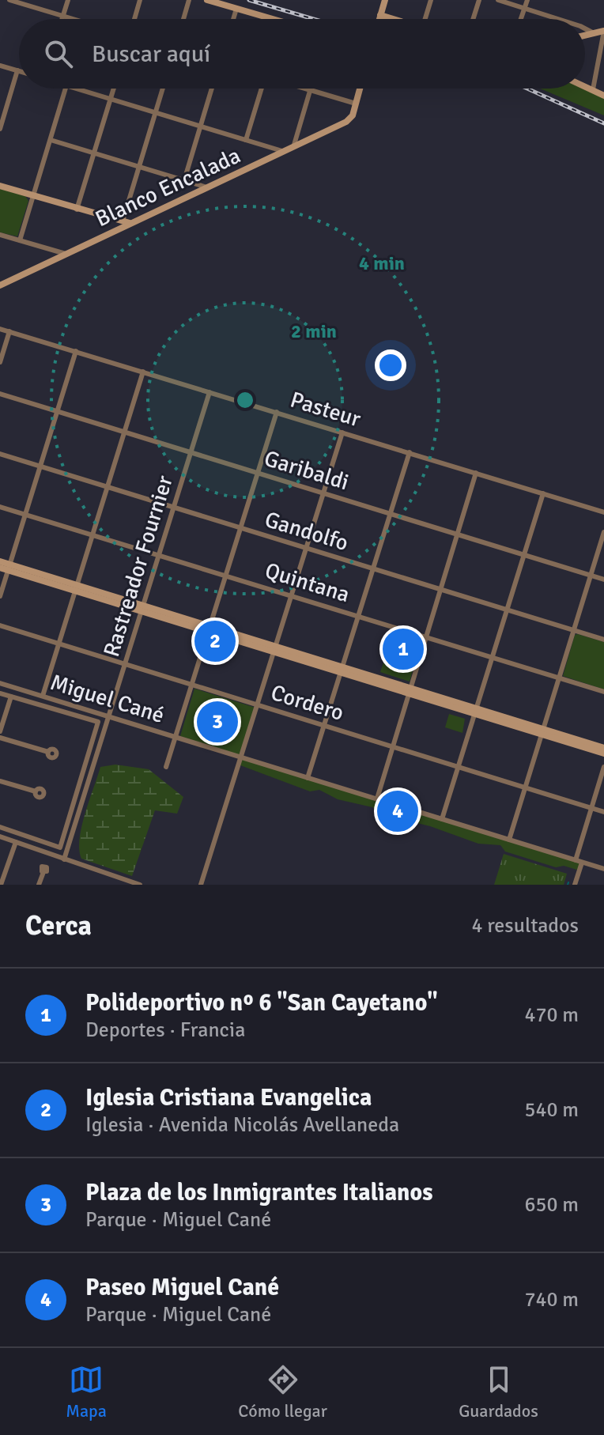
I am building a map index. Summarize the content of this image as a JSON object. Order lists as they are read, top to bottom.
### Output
{
  "streets": {
    "street": [
      "Blanco Encalada",
      "Pasteur",
      "Garibaldi",
      "Gandolfo",
      "Rastreador Fournier",
      "Quintana",
      "Miguel Cané",
      "Cordero"
    ]
  },
  "crossings": [
    ["Pasteur", "Rastreador Fournier"],
    ["Garibaldi", "Rastreador Fournier"],
    ["Gandolfo", "Rastreador Fournier"],
    ["Rastreador Fournier", "Quintana"],
    ["Rastreador Fournier", "Miguel Cané"],
    ["Rastreador Fournier", "Cordero"]
  ],
  "page": {
    "search": "Buscar aquí",
    "pins": [
      "2",
      "1",
      "3",
      "4"
    ],
    "heading": ["Cerca", "4 resultados"],
    "list": [
      {
        "mark": "1",
        "name": "Polideportivo nº 6 \"San Cayetano\"",
        "note": "Deportes · Francia",
        "value": "470 m"
      },
      {
        "mark": "2",
        "name": "Iglesia Cristiana Evangelica",
        "note": "Iglesia · Avenida Nicolás Avellaneda",
        "value": "540 m"
      },
      {
        "mark": "3",
        "name": "Plaza de los Inmigrantes Italianos",
        "note": "Parque · Miguel Cané",
        "value": "650 m"
      },
      {
        "mark": "4",
        "name": "Paseo Miguel Cané",
        "note": "Parque · Miguel Cané",
        "value": "740 m"
      }
    ],
    "nav": ["Mapa", "Cómo llegar", "Guardados"]
  },
  "rings": ["4 min", "2 min"]
}
